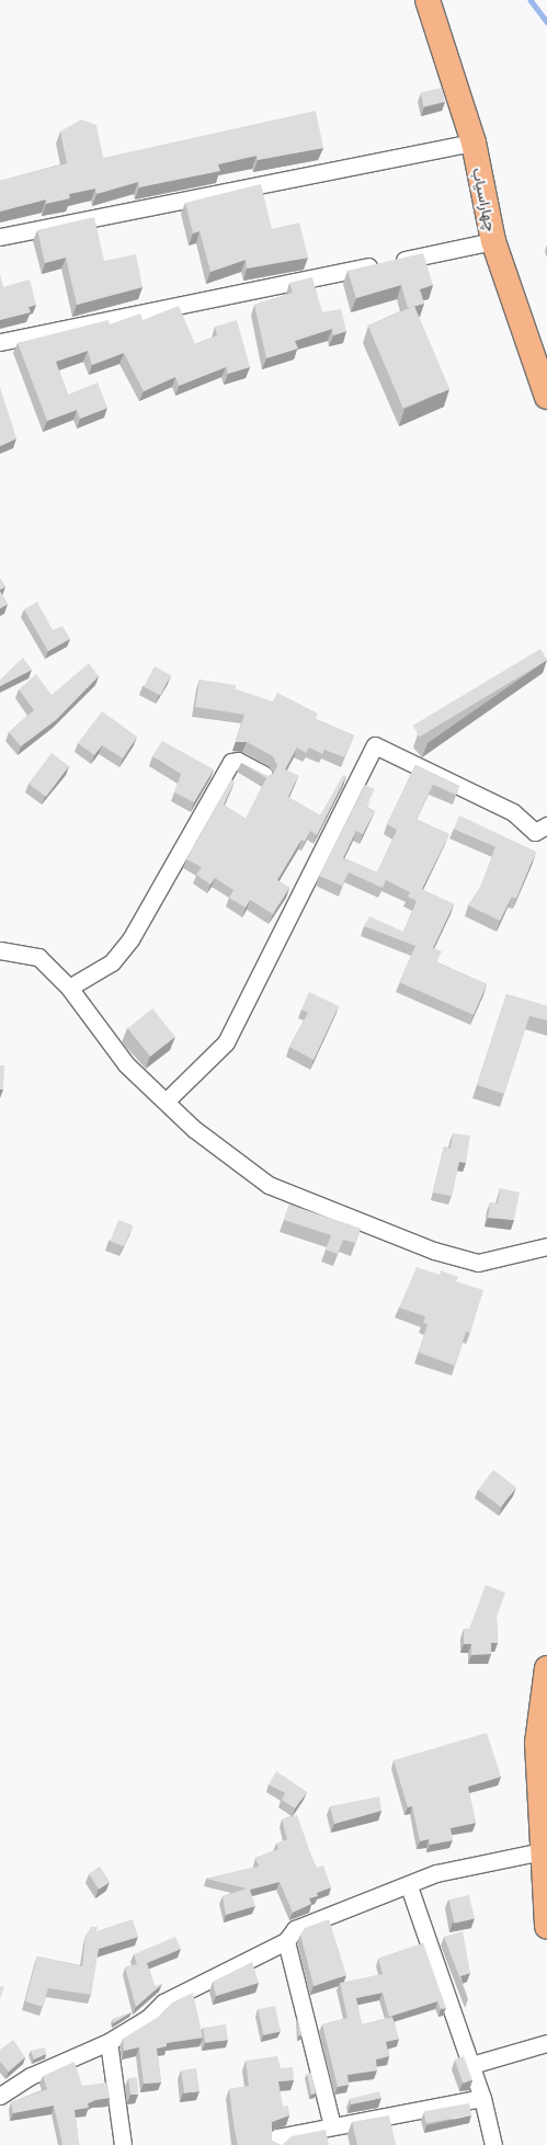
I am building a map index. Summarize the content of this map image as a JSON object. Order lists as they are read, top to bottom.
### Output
{
  "streets": {
    "highway": ["چهاراسیاب"]
  }
}
